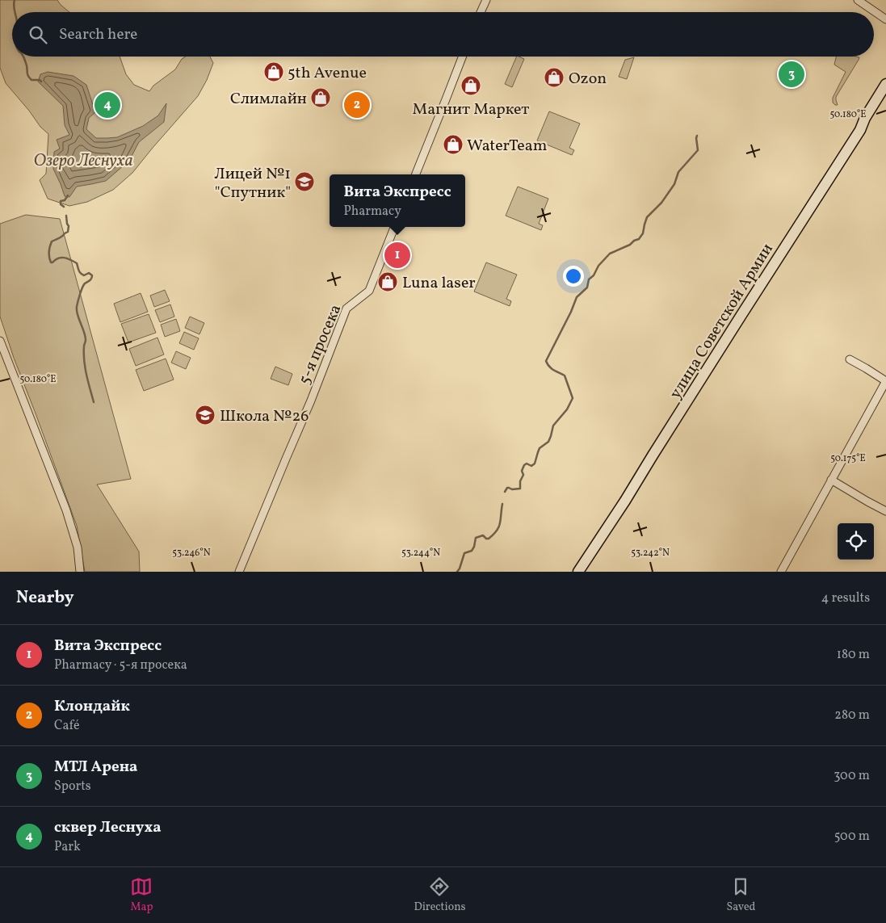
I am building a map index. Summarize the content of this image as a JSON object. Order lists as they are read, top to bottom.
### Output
{
  "streets": {
    "street": ["улица Советской Армии", "5-я просека"]
  },
  "water": ["Озеро Леснуха"],
  "places": {
    "shop": [
      "5th Avenue",
      "Ozon",
      "Магнит Маркет",
      "Слимлайн",
      "WaterTeam",
      "Luna laser"
    ],
    "school or university": ["Лицей №1 \"Спутник\"", "Школа №26"]
  },
  "page": {
    "search": "Search here",
    "pins": [
      "3",
      "2",
      "4",
      "1"
    ],
    "popup": ["Вита Экспресс", "Pharmacy"],
    "heading": ["Nearby", "4 results"],
    "list": [
      {
        "mark": "1",
        "name": "Вита Экспресс",
        "note": "Pharmacy · 5-я просека",
        "value": "180 m"
      },
      {
        "mark": "2",
        "name": "Клондайк",
        "note": "Café",
        "value": "280 m"
      },
      {
        "mark": "3",
        "name": "МТЛ Арена",
        "note": "Sports",
        "value": "300 m"
      },
      {
        "mark": "4",
        "name": "сквер Леснуха",
        "note": "Park",
        "value": "500 m"
      }
    ],
    "nav": ["Map", "Directions", "Saved"]
  },
  "coordinates": [
    "50.180°E",
    "50.175°E",
    "53.246°N",
    "53.244°N",
    "53.242°N"
  ]
}
